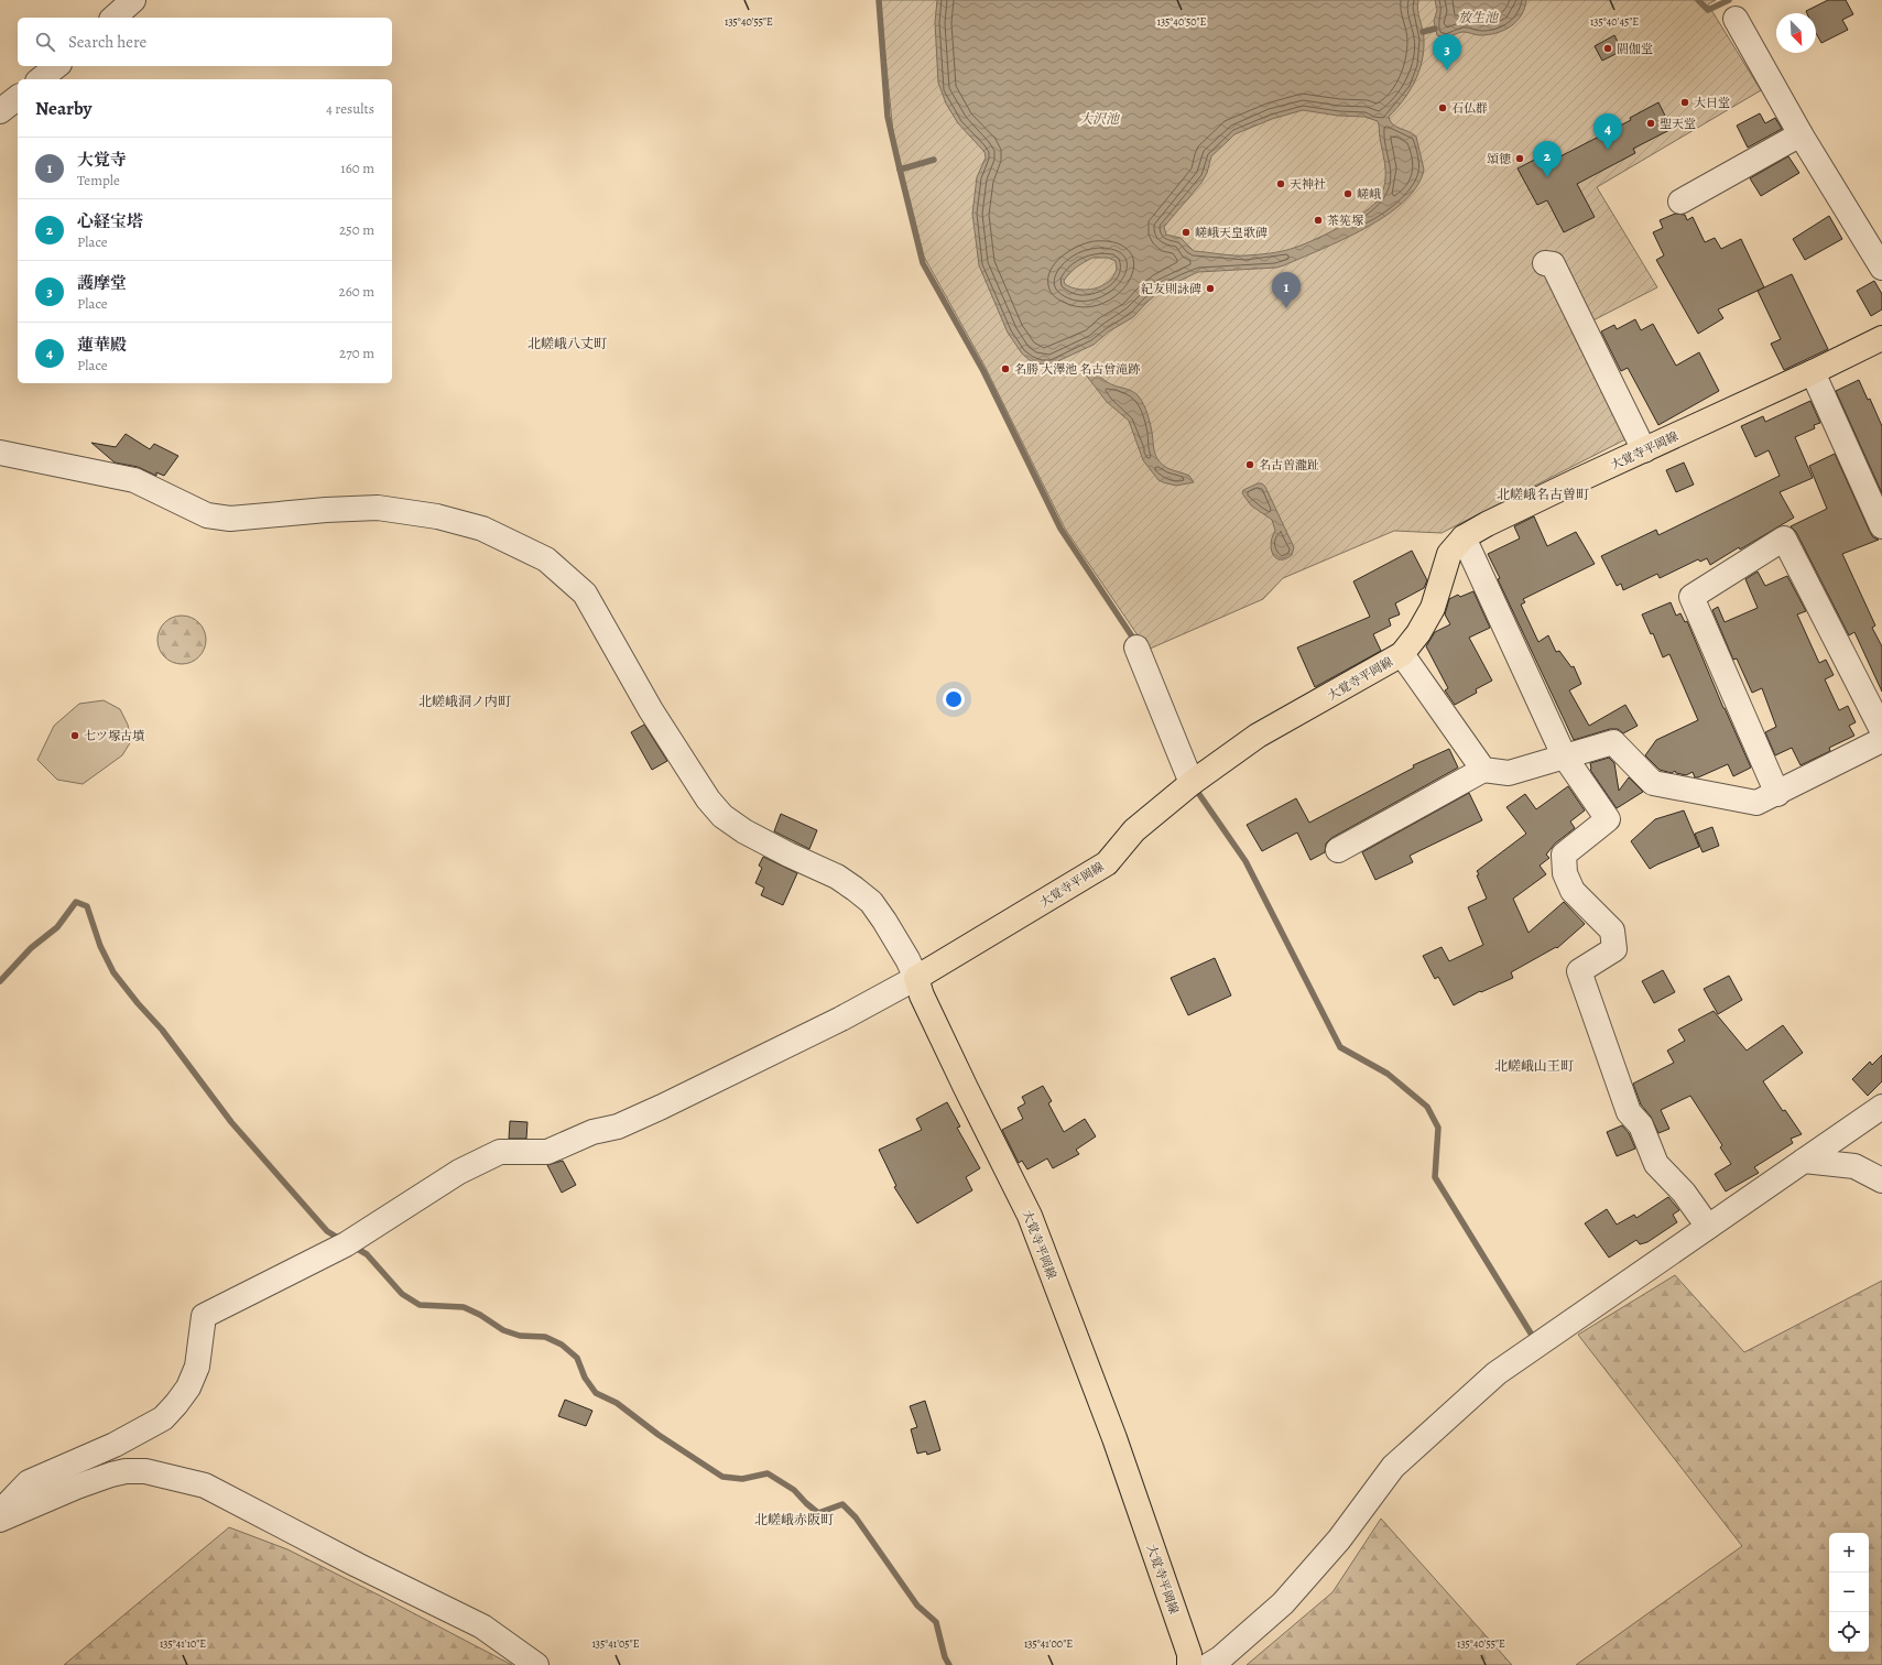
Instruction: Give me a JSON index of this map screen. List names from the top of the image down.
{
  "streets": {
    "main road": ["大覚寺平岡線"]
  },
  "districts": [
    "北嵯峨八丈町",
    "北嵯峨名古曽町",
    "北嵯峨洞ノ内町",
    "北嵯峨山王町",
    "北嵯峨赤阪町"
  ],
  "water": ["放生池", "大沢池"],
  "places": [
    "閼伽堂",
    "大日堂",
    "石仏群",
    "聖天堂",
    "頌徳",
    "天神社",
    "嵯峨",
    "茶筅塚",
    "嵯峨天皇歌碑",
    "紀友則詠碑",
    "名勝 大澤池 名古曾滝跡",
    "名古曽瀧趾",
    "七ツ塚古墳"
  ],
  "north": "bottom right",
  "page": {
    "search": "Search here",
    "pins": [
      "3",
      "4",
      "2",
      "1"
    ],
    "heading": ["Nearby", "4 results"],
    "list": [
      {
        "mark": "1",
        "name": "大覚寺",
        "note": "Temple",
        "value": "160 m"
      },
      {
        "mark": "2",
        "name": "心経宝塔",
        "note": "Place",
        "value": "250 m"
      },
      {
        "mark": "3",
        "name": "護摩堂",
        "note": "Place",
        "value": "260 m"
      },
      {
        "mark": "4",
        "name": "蓮華殿",
        "note": "Place",
        "value": "270 m"
      }
    ],
    "map_buttons": ["+", "−"]
  },
  "coordinates": [
    "135°40'55\"E",
    "135°40'50\"E",
    "135°40'45\"E",
    "135°41'10\"E",
    "135°41'05\"E",
    "135°41'00\"E"
  ]
}
